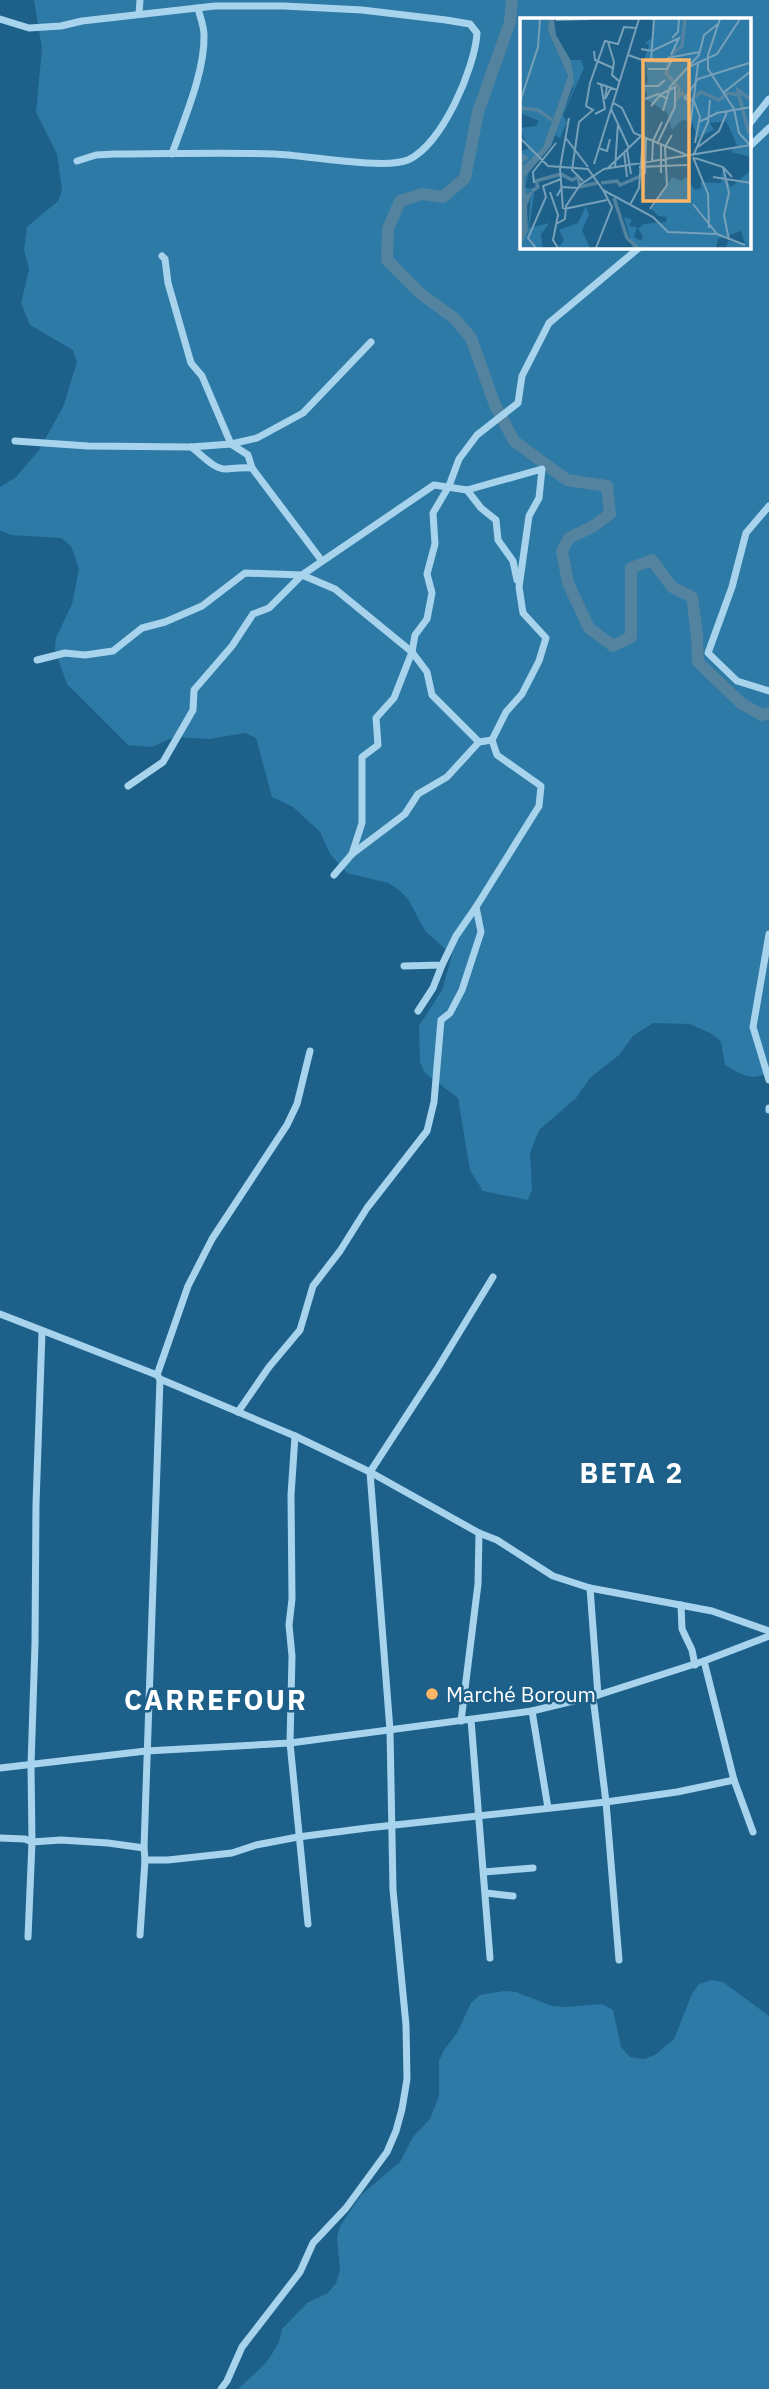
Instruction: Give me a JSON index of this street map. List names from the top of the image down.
{
  "districts": ["BETA 2", "CARREFOUR"],
  "places": ["Marché Boroum"]
}
